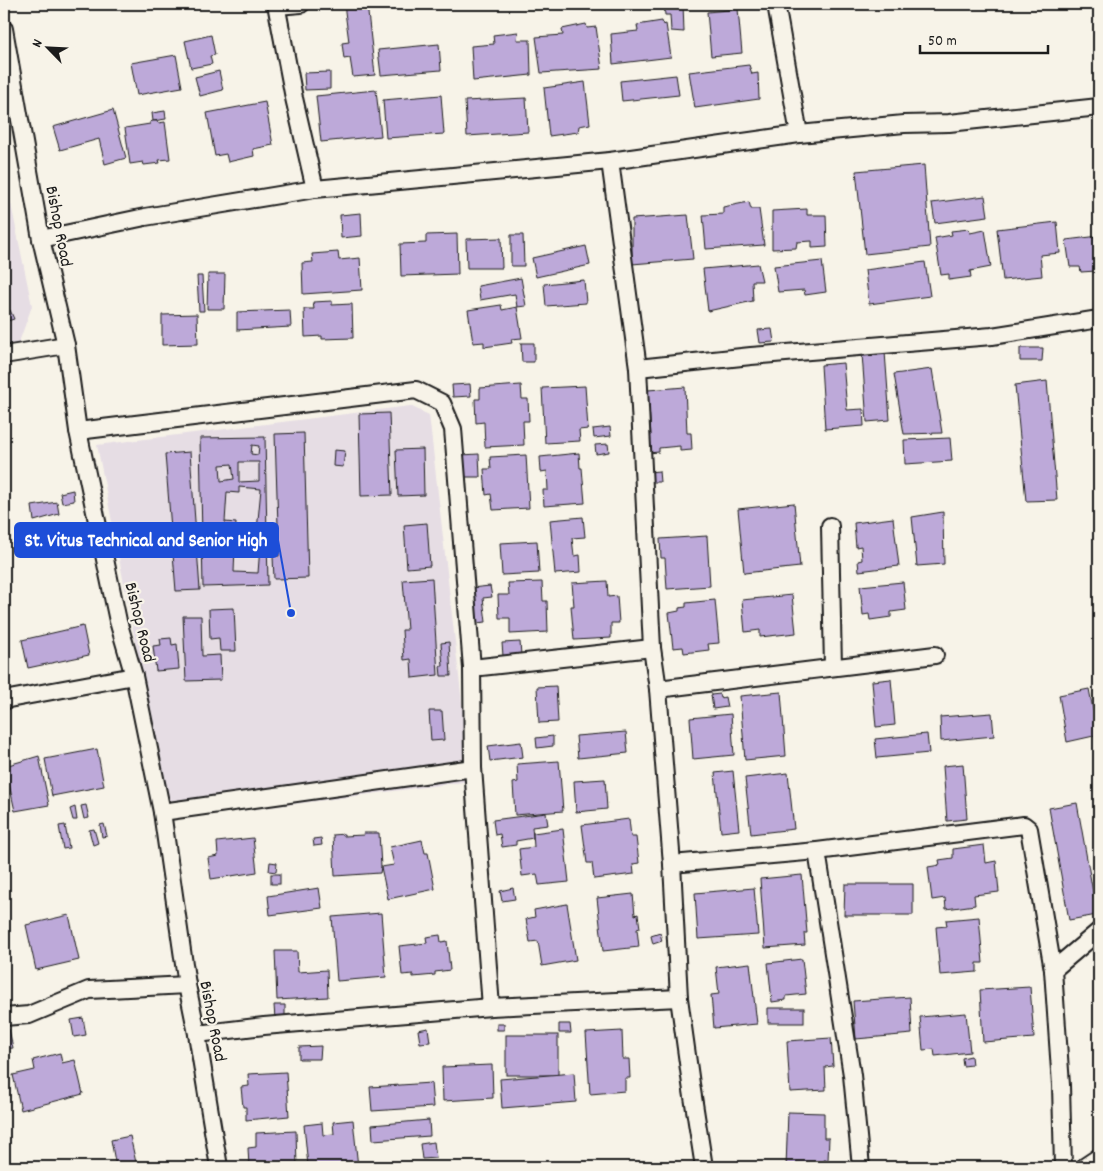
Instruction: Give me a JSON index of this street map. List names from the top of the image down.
{
  "streets": {
    "street": ["Bishop Road"]
  },
  "places": ["St. Vitus Technical and Senior High"],
  "scale_bar": "50 m",
  "north": "top left"
}
